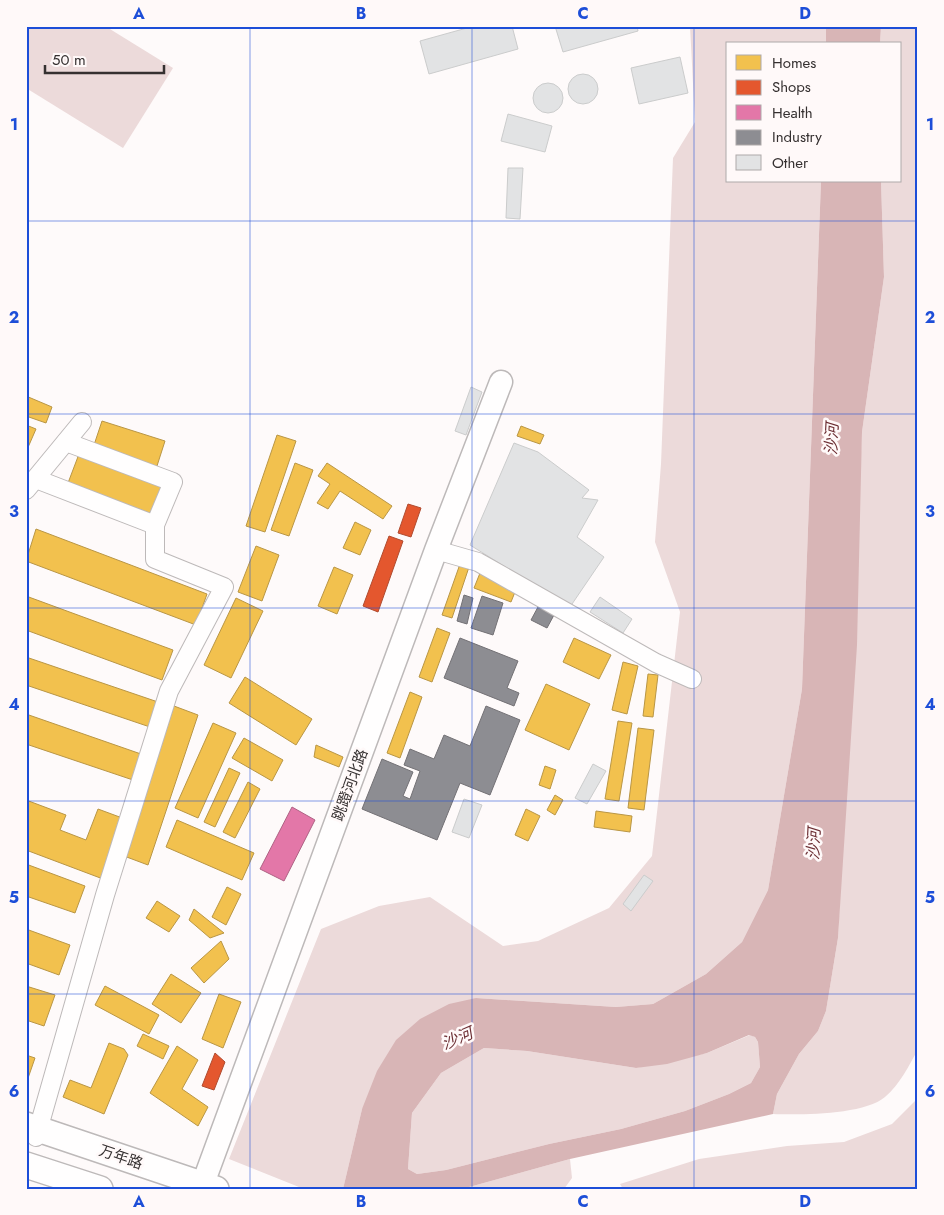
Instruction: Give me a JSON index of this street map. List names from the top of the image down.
{
  "streets": {
    "main road": ["万年路"],
    "street": ["跳蹬河北路"]
  },
  "crossings": [
    ["跳蹬河北路", "万年路"]
  ],
  "water": ["沙河"],
  "legend": [
    "Homes",
    "Shops",
    "Health",
    "Industry",
    "Other"
  ],
  "scale_bar": "50 m",
  "grid": {
    "columns": [
      "A",
      "B",
      "C",
      "D"
    ],
    "rows": [
      "1",
      "2",
      "3",
      "4",
      "5",
      "6"
    ]
  }
}
